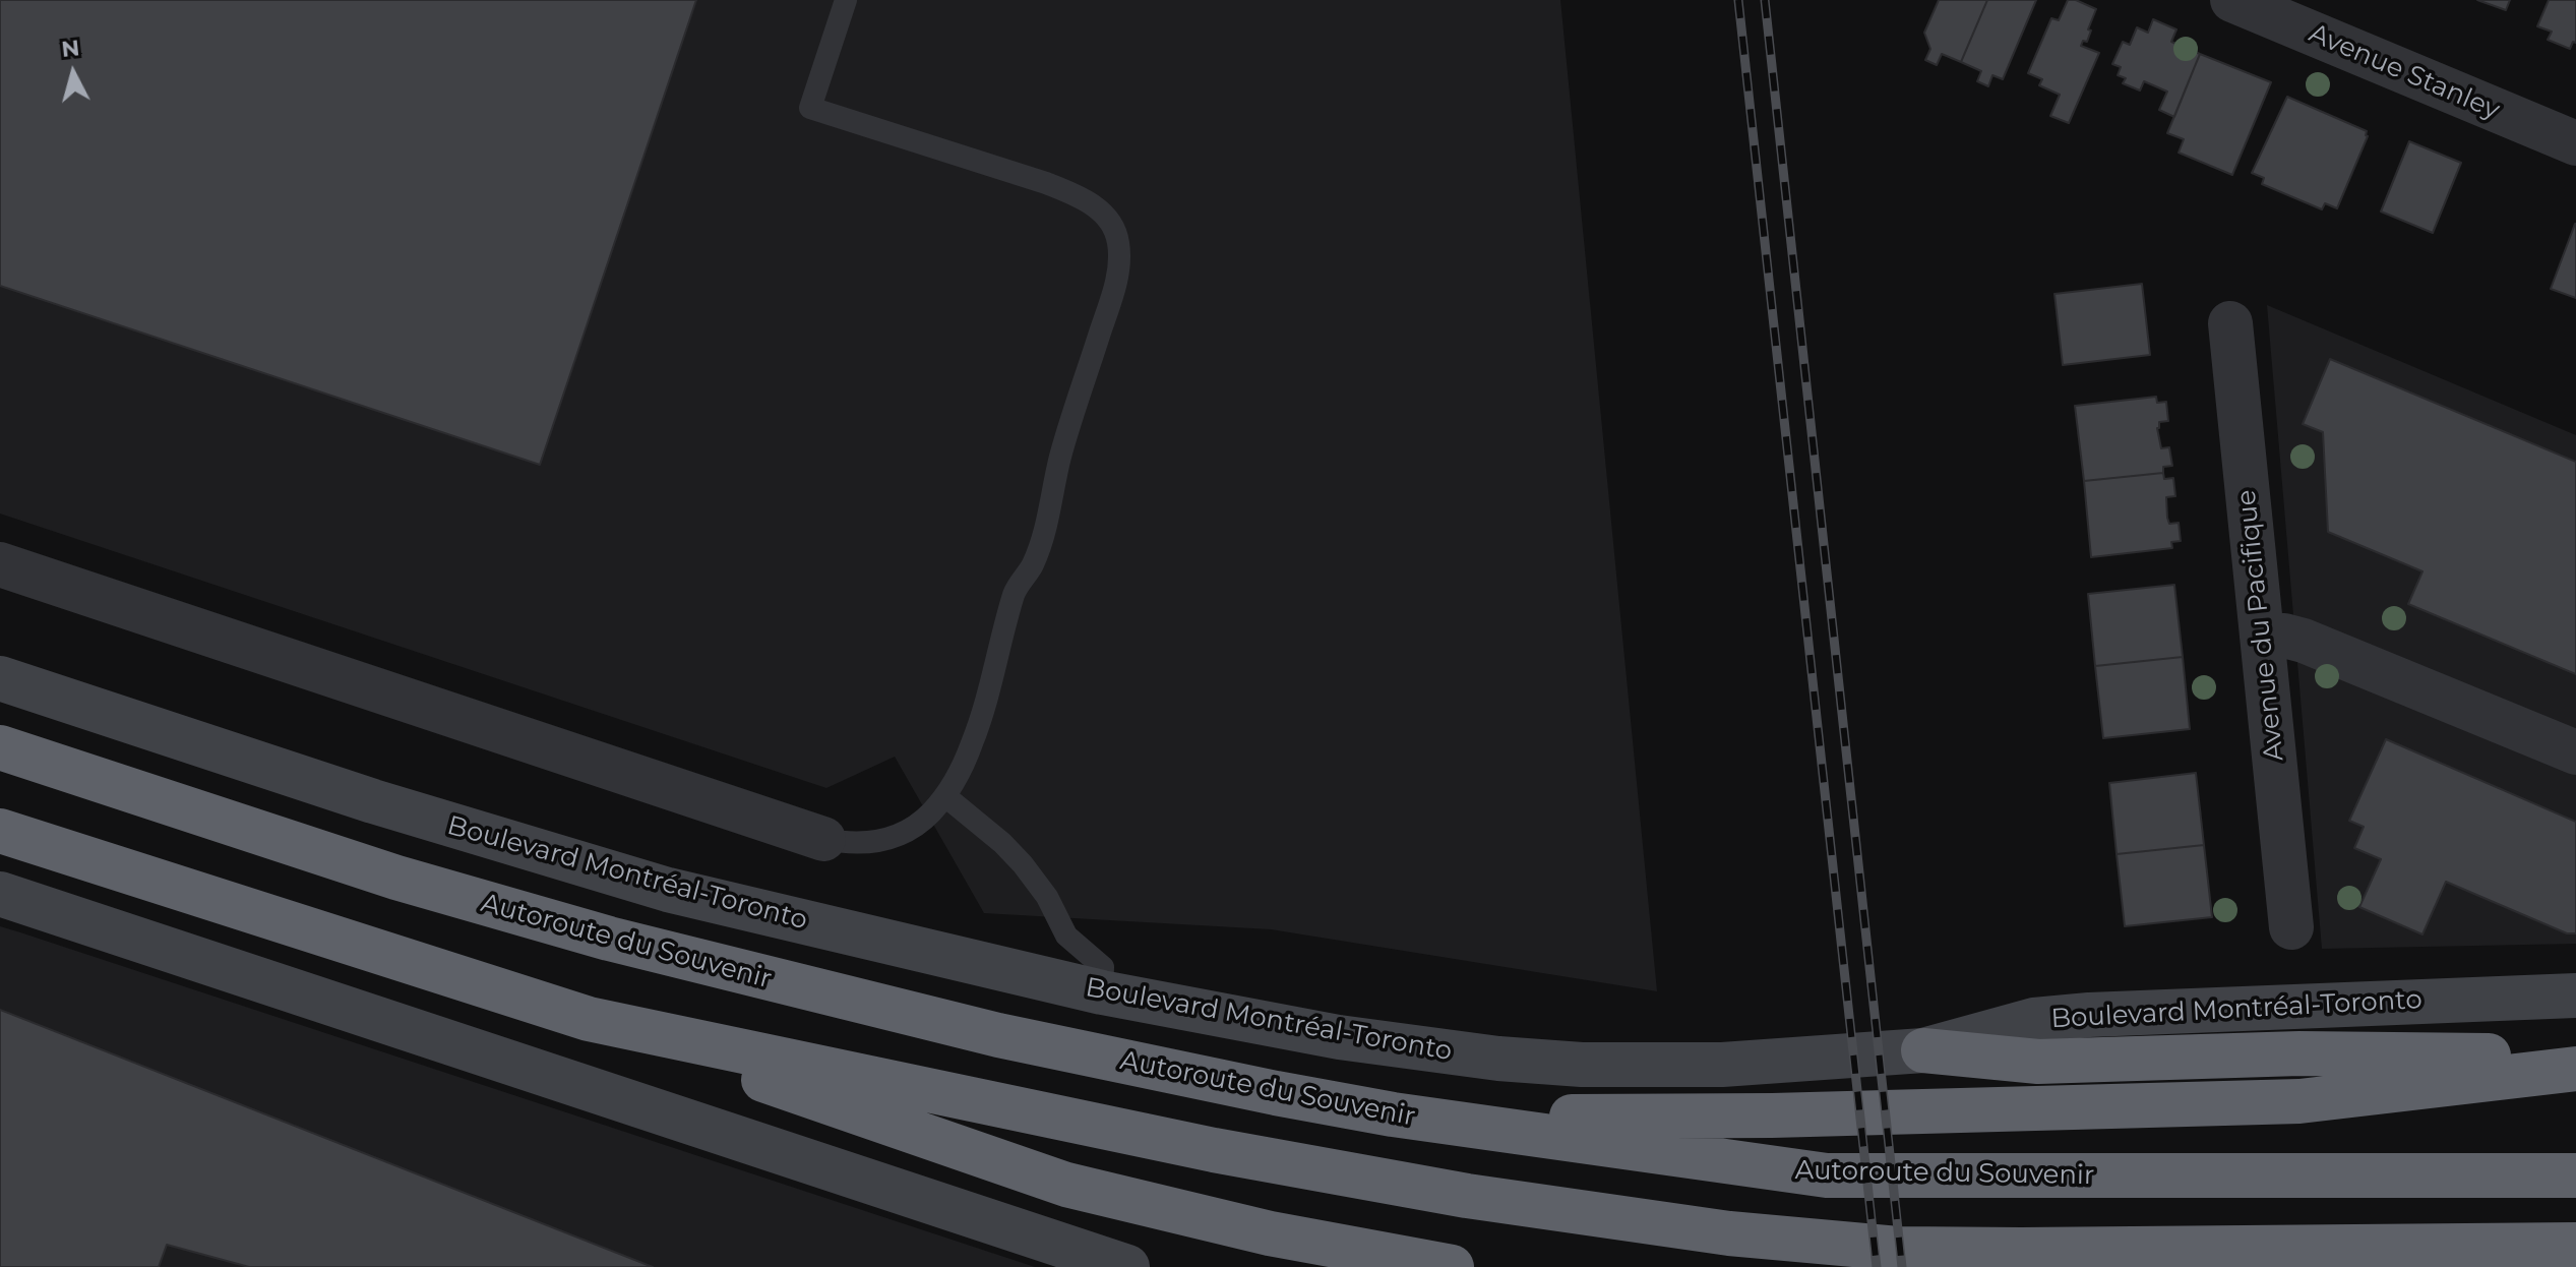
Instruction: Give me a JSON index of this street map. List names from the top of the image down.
{
  "streets": {
    "highway": ["Autoroute du Souvenir"],
    "main road": ["Boulevard Montréal-Toronto"],
    "street": ["Avenue Stanley", "Avenue du Pacifique"]
  },
  "north": "top"
}
